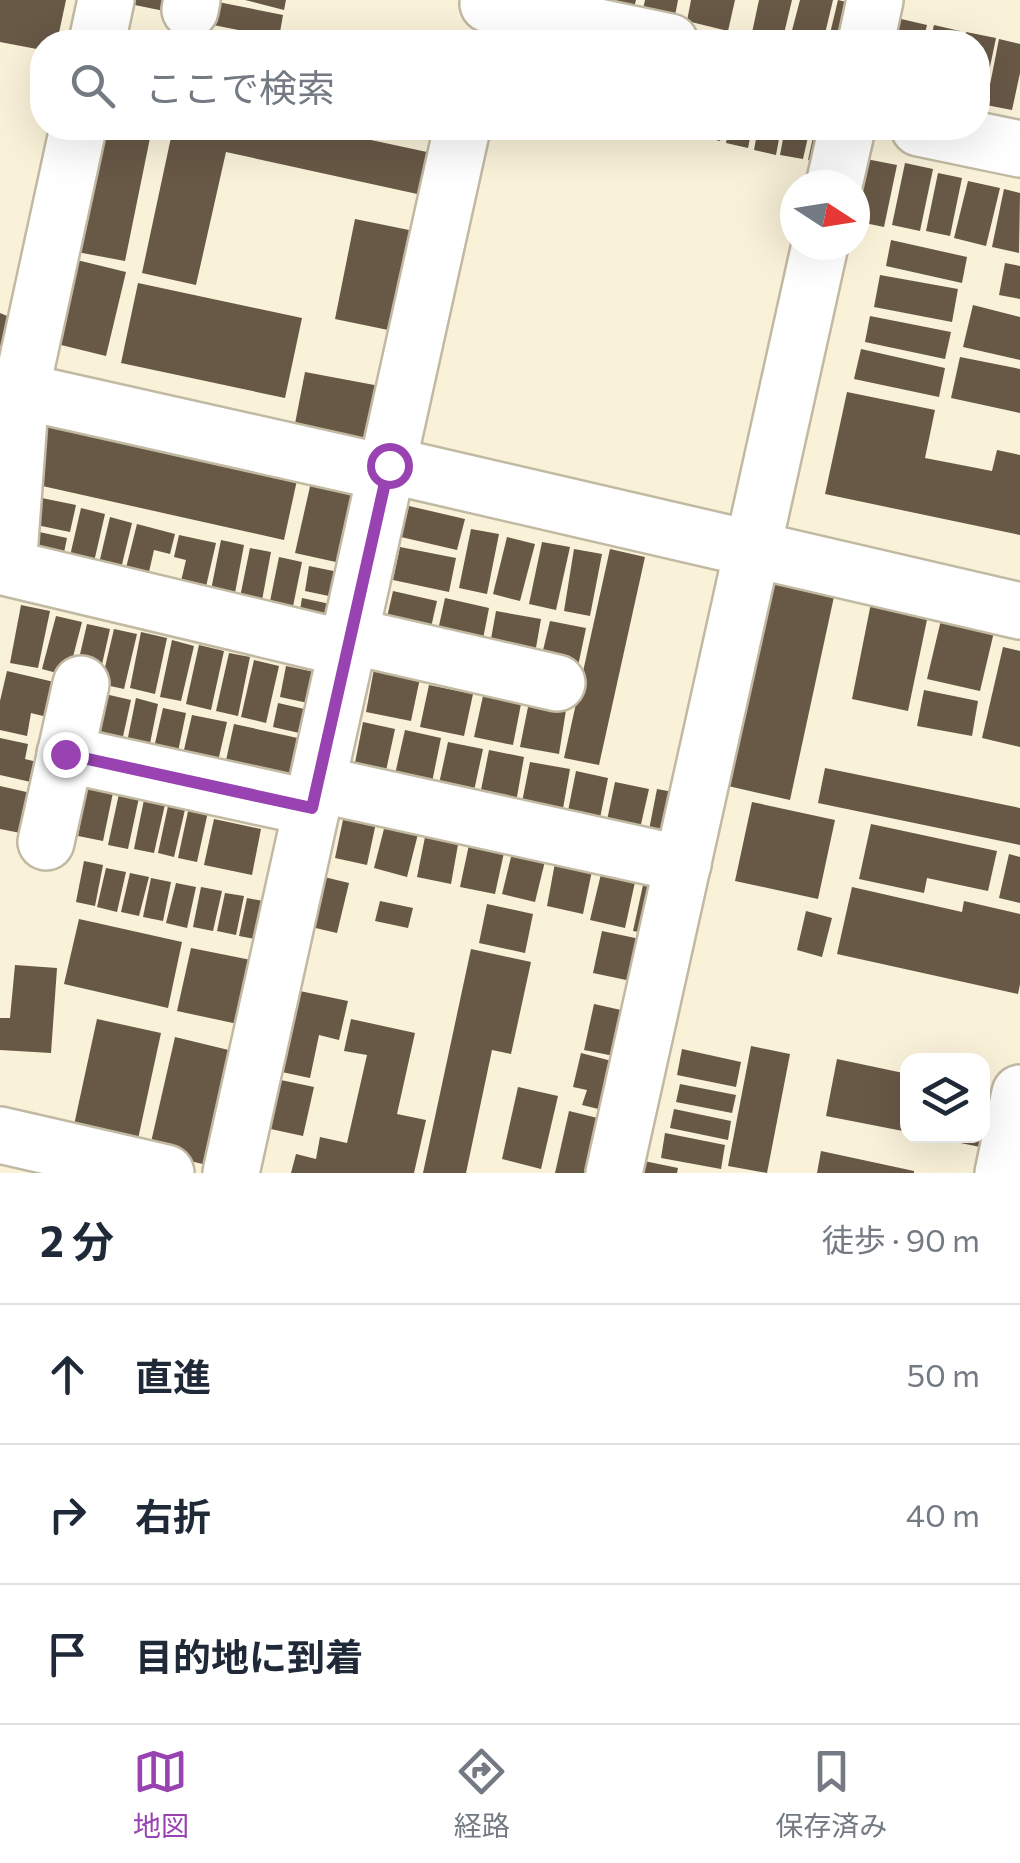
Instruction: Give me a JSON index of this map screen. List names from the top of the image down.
{
  "north": "right",
  "page": {
    "search": "ここで検索",
    "heading": ["2 分", "徒歩 · 90 m"],
    "list": [
      ["直進", "50 m"],
      ["右折", "40 m"],
      "目的地に到着"
    ],
    "nav": ["地図", "経路", "保存済み"]
  }
}
